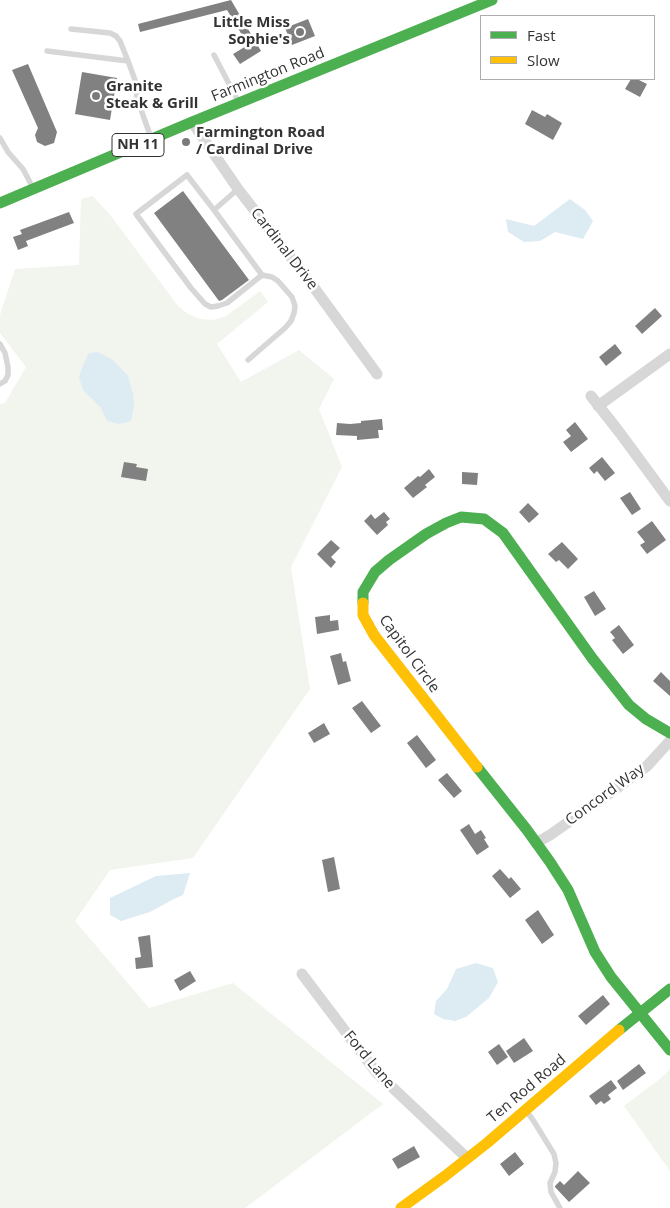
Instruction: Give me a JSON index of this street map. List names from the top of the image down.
{
  "streets": {
    "main road": [
      "Farmington Road",
      "NH 11",
      "Capitol Circle",
      "Ten Rod Road"
    ],
    "street": ["Cardinal Drive", "Concord Way", "Ford Lane"]
  },
  "crossings": [
    ["Farmington Road", "Cardinal Drive"],
    ["Capitol Circle", "Concord Way"],
    ["Capitol Circle", "Ten Rod Road"],
    ["Ford Lane", "Ten Rod Road"]
  ],
  "places": ["Little Miss Sophie's", "Granite Steak & Grill", "Farmington Road / Cardinal Drive"],
  "legend": ["Fast", "Slow"]
}
